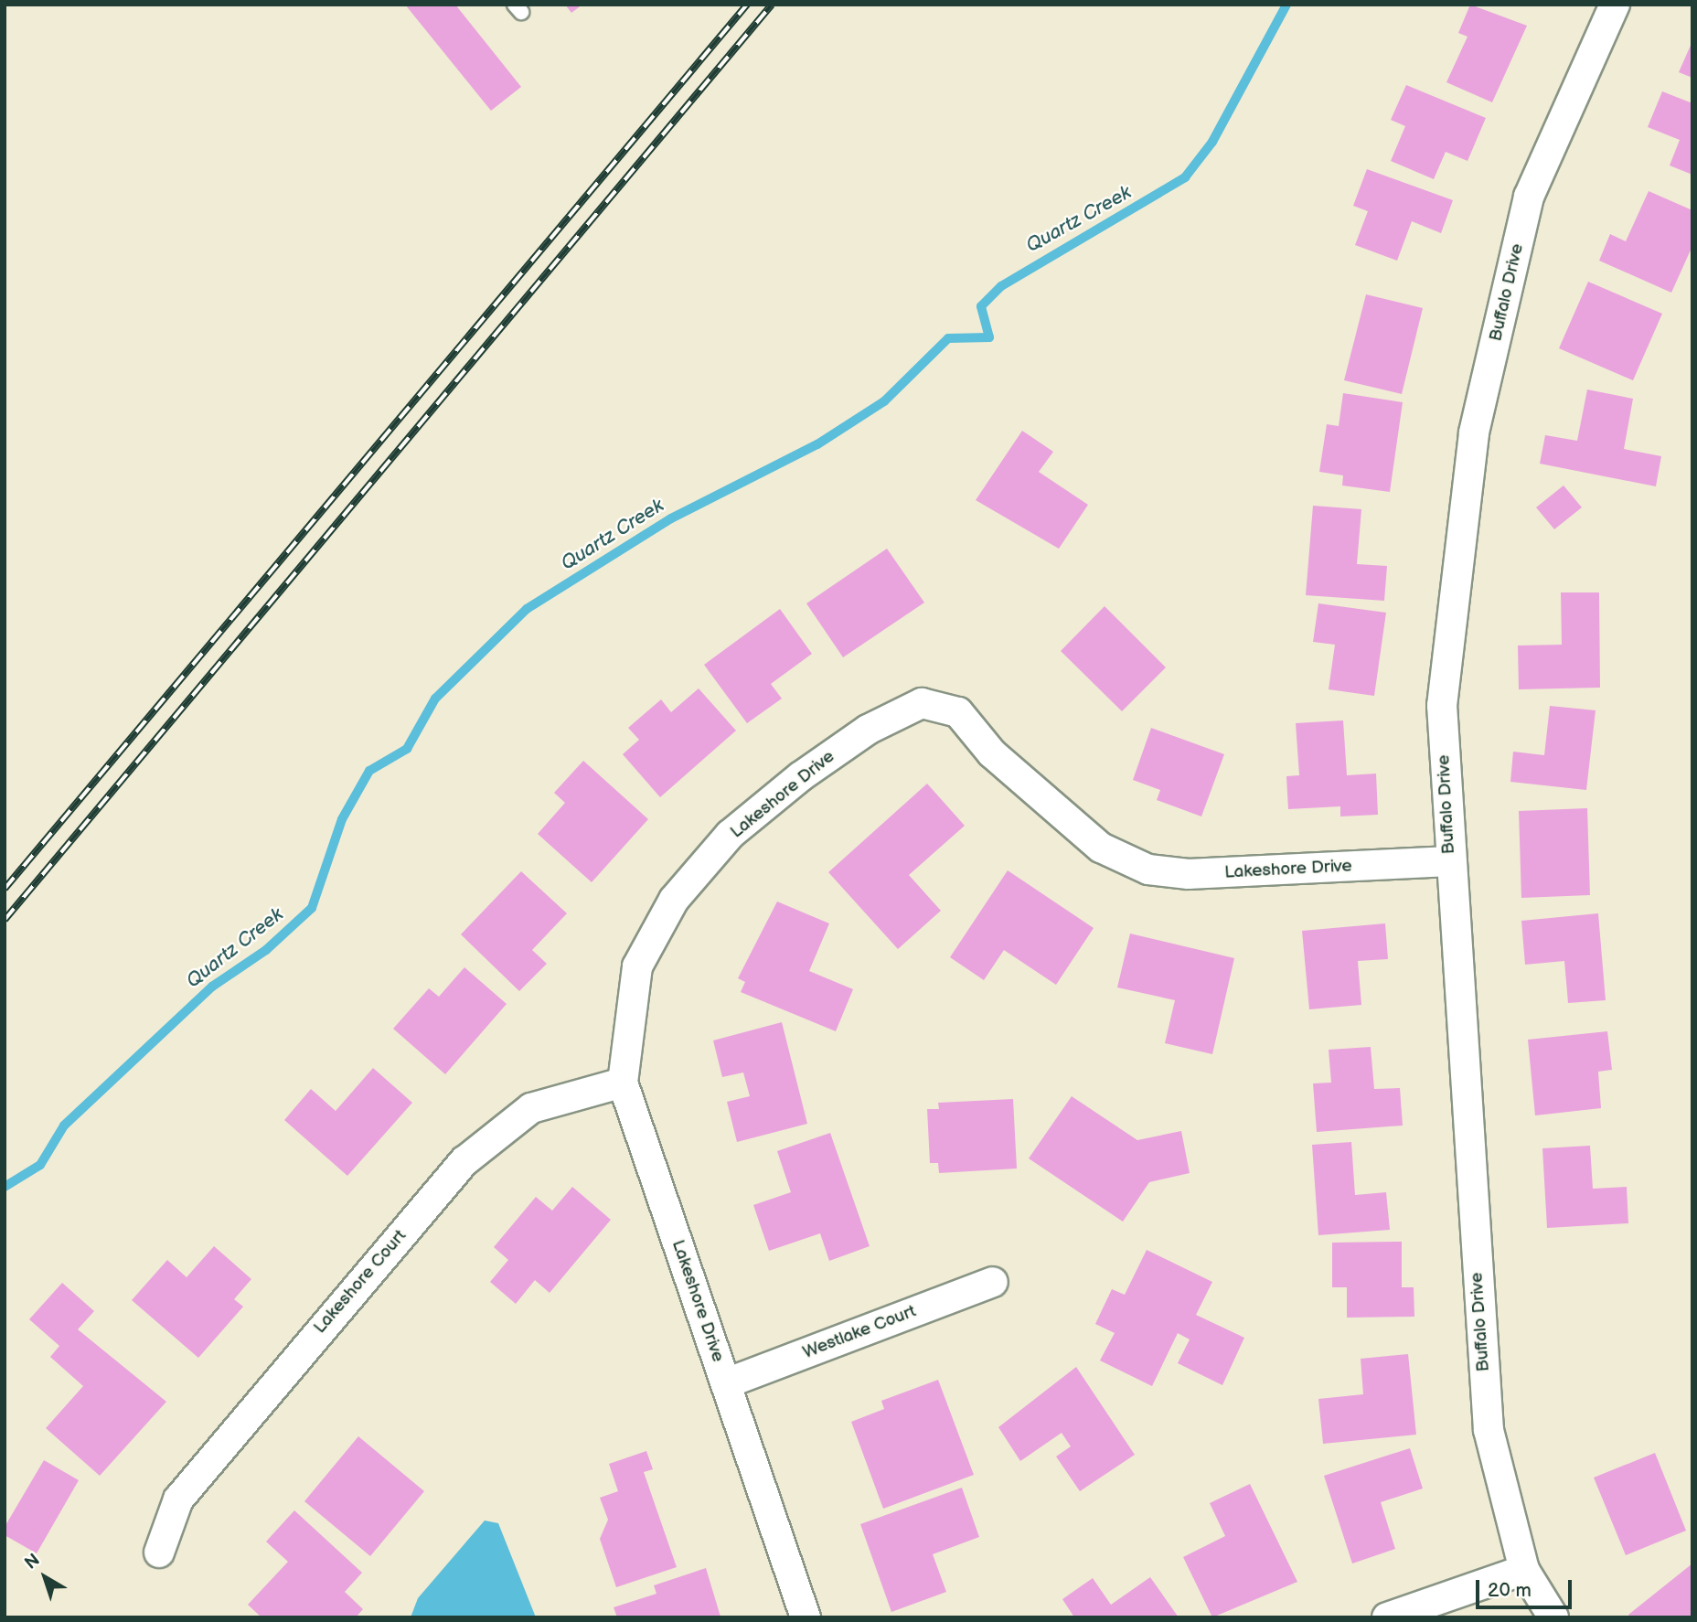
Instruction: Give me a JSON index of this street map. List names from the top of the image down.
{
  "streets": {
    "street": [
      "Buffalo Drive",
      "Lakeshore Drive",
      "Lakeshore Court",
      "Westlake Court"
    ]
  },
  "crossings": [
    ["Buffalo Drive", "Lakeshore Drive"],
    ["Lakeshore Drive", "Lakeshore Court"],
    ["Lakeshore Drive", "Westlake Court"]
  ],
  "water": ["Quartz Creek"],
  "scale_bar": "20 m",
  "north": "top left"
}
